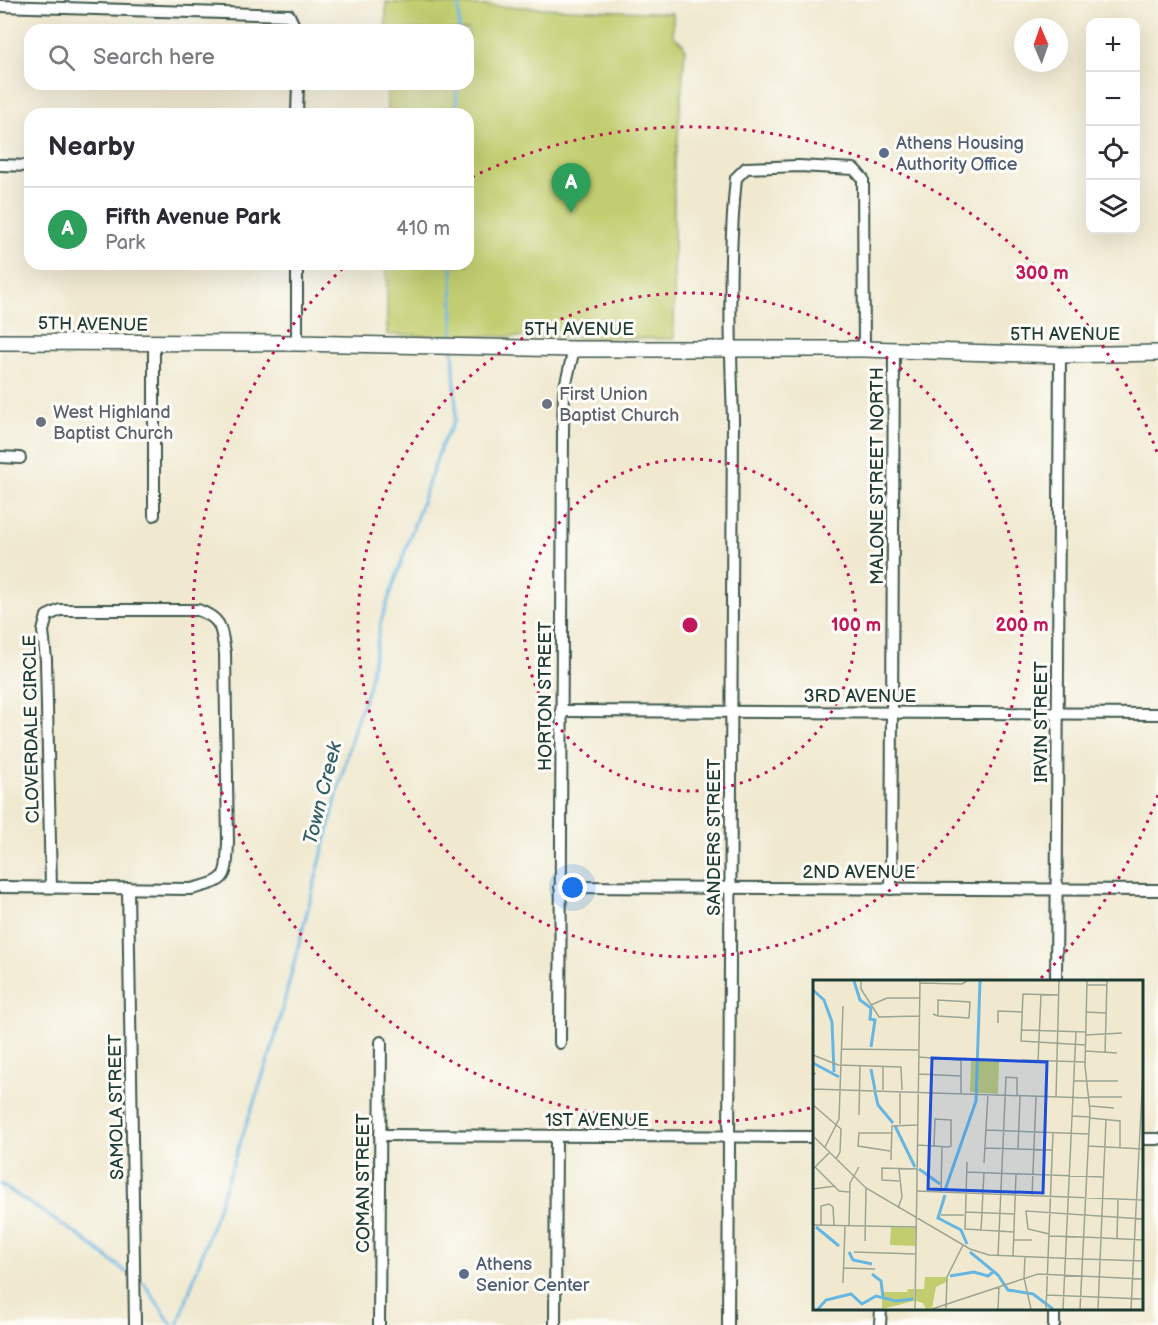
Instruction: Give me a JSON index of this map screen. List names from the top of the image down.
{
  "streets": {
    "street": [
      "5TH AVENUE",
      "MALONE STREET NORTH",
      "HORTON STREET",
      "3RD AVENUE",
      "IRVIN STREET",
      "CLOVERDALE CIRCLE",
      "SANDERS STREET",
      "2ND AVENUE",
      "SAMOLA STREET",
      "1ST AVENUE",
      "COMAN STREET"
    ]
  },
  "crossings": [
    ["5TH AVENUE", "MALONE STREET NORTH"],
    ["5TH AVENUE", "HORTON STREET"],
    ["5TH AVENUE", "IRVIN STREET"],
    ["5TH AVENUE", "SANDERS STREET"],
    ["MALONE STREET NORTH", "3RD AVENUE"],
    ["MALONE STREET NORTH", "2ND AVENUE"],
    ["HORTON STREET", "3RD AVENUE"],
    ["HORTON STREET", "2ND AVENUE"],
    ["3RD AVENUE", "IRVIN STREET"],
    ["3RD AVENUE", "SANDERS STREET"],
    ["IRVIN STREET", "2ND AVENUE"],
    ["CLOVERDALE CIRCLE", "SAMOLA STREET"],
    ["SANDERS STREET", "2ND AVENUE"],
    ["SANDERS STREET", "1ST AVENUE"],
    ["1ST AVENUE", "COMAN STREET"]
  ],
  "water": ["Town Creek"],
  "places": [
    "Athens Housing Authority Office",
    "First Union Baptist Church",
    "West Highland Baptist Church",
    "Athens Senior Center"
  ],
  "north": "top",
  "page": {
    "map_buttons": ["+", "−"],
    "search": "Search here",
    "heading": "Nearby",
    "pins": "A",
    "list": [
      {
        "mark": "A",
        "name": "Fifth Avenue Park",
        "note": "Park",
        "value": "410 m"
      }
    ]
  },
  "rings": ["300 m", "100 m", "200 m"]
}
